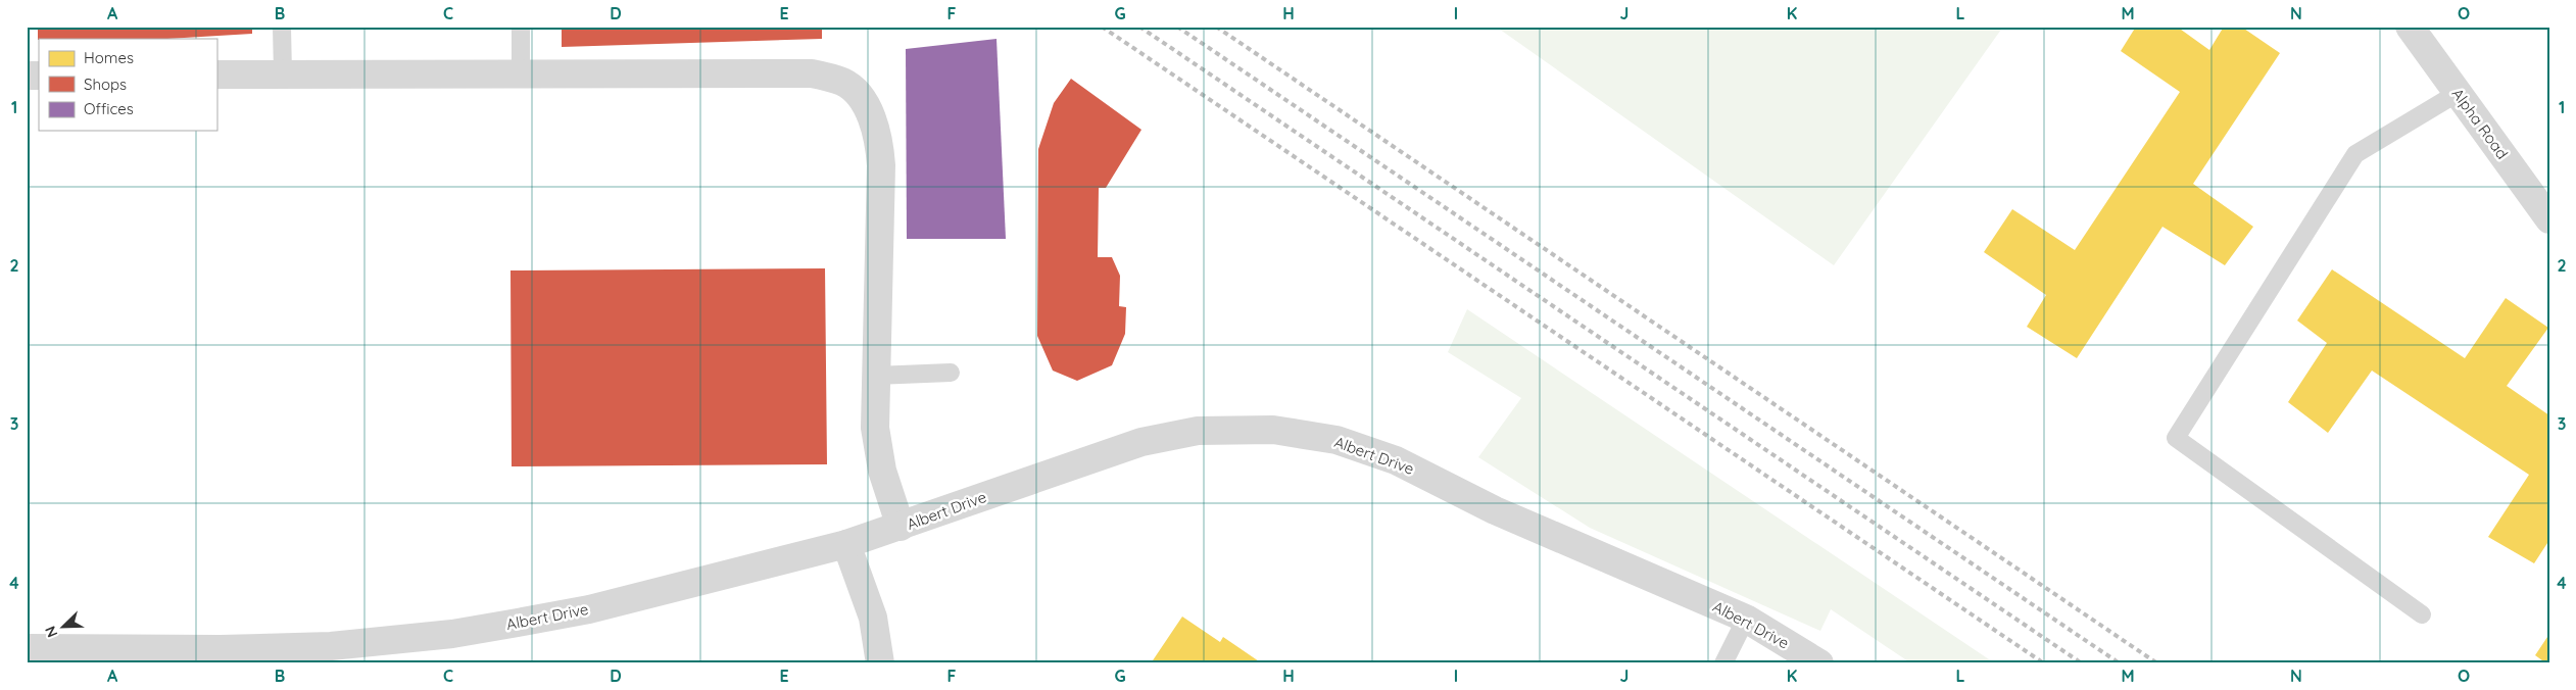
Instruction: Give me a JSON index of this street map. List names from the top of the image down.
{
  "streets": {
    "street": ["Alpha Road", "Albert Drive"]
  },
  "legend": ["Homes", "Shops", "Offices"],
  "north": "bottom left",
  "grid": {
    "columns": [
      "A",
      "B",
      "C",
      "D",
      "E",
      "F",
      "G",
      "H",
      "I",
      "J",
      "K",
      "L",
      "M",
      "N",
      "O"
    ],
    "rows": [
      "1",
      "2",
      "3",
      "4"
    ]
  }
}
